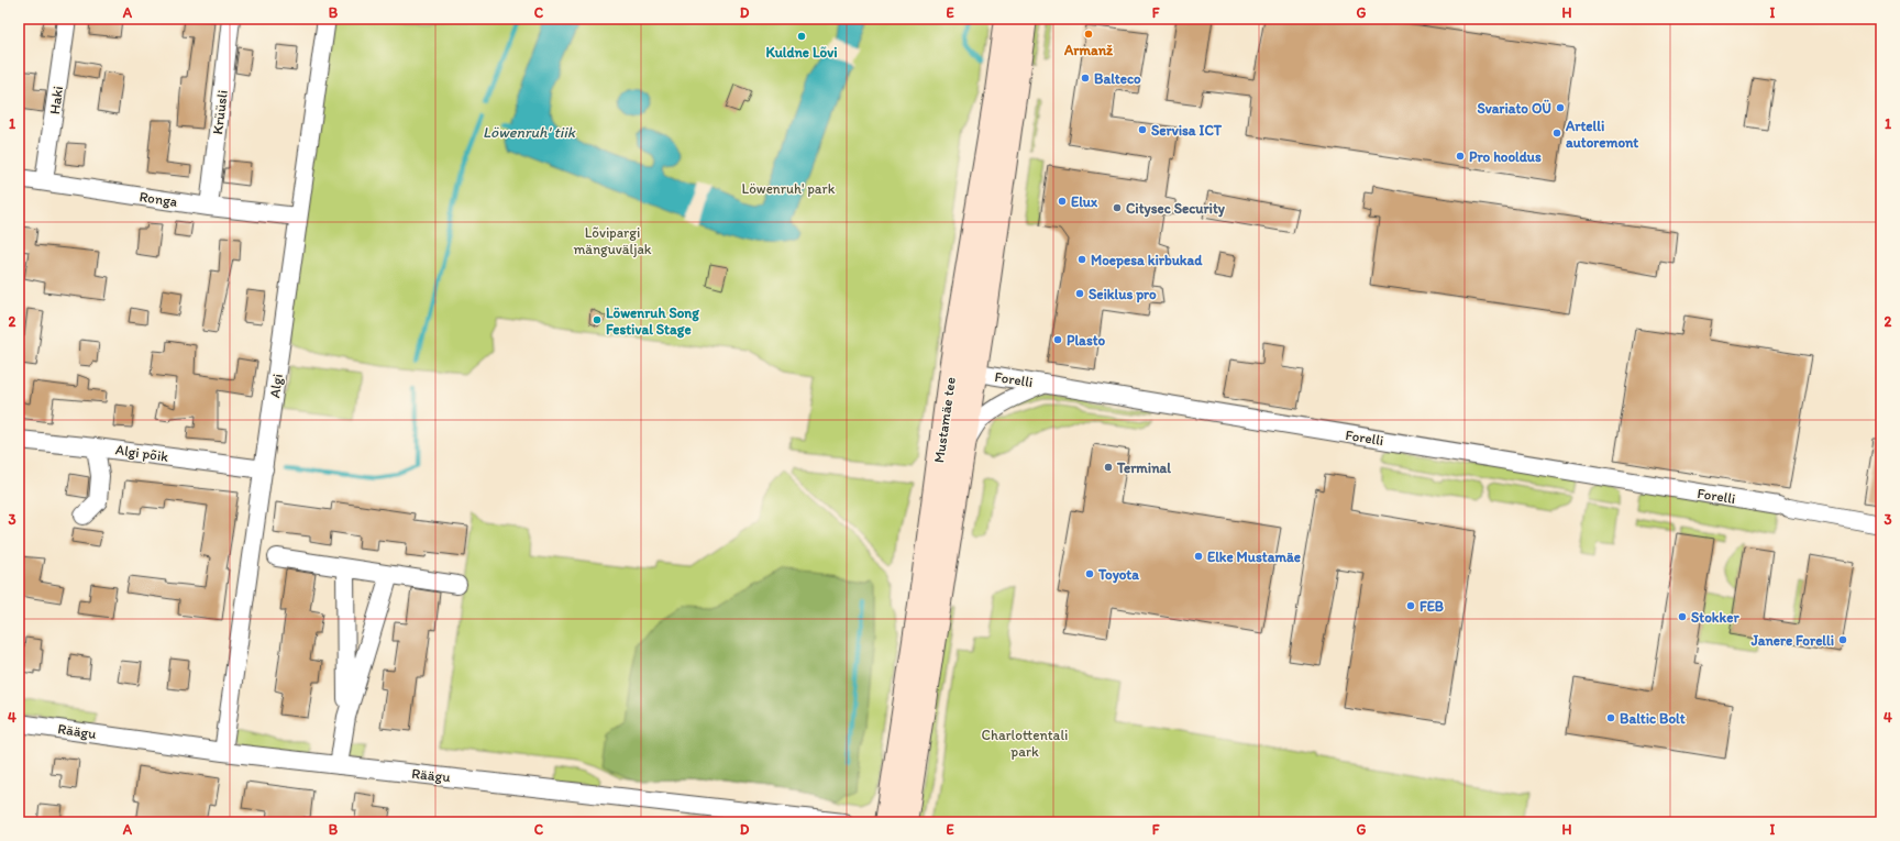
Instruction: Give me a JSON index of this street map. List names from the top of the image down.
{
  "streets": {
    "main road": ["Mustamäe tee"],
    "street": [
      "Haki",
      "Krüüsli",
      "Ronga",
      "Forelli",
      "Algi",
      "Algi põik",
      "Räägu"
    ]
  },
  "crossings": [
    ["Haki", "Ronga"],
    ["Krüüsli", "Ronga"],
    ["Ronga", "Algi"],
    ["Forelli", "Mustamäe tee"],
    ["Algi", "Algi põik"],
    ["Algi", "Räägu"]
  ],
  "water": ["Löwenruh' tiik"],
  "parks": ["Löwenruh' park", "Lõvipargi mänguväljak", "Charlottentali park"],
  "places": [
    "Armanž",
    "Kuldne Lõvi",
    "Balteco",
    "Svariato OÜ",
    "Servisa ICT",
    "Artelli autoremont",
    "Pro hooldus",
    "Elux",
    "Citysec Security",
    "Moepesa kirbukad",
    "Seiklus pro",
    "Löwenruh Song Festival Stage",
    "Plasto",
    "Terminal",
    "Elke Mustamäe",
    "Toyota",
    "FEB",
    "Stokker",
    "Janere Forelli",
    "Baltic Bolt"
  ],
  "grid": {
    "columns": [
      "A",
      "B",
      "C",
      "D",
      "E",
      "F",
      "G",
      "H",
      "I"
    ],
    "rows": [
      "1",
      "2",
      "3",
      "4"
    ]
  }
}
